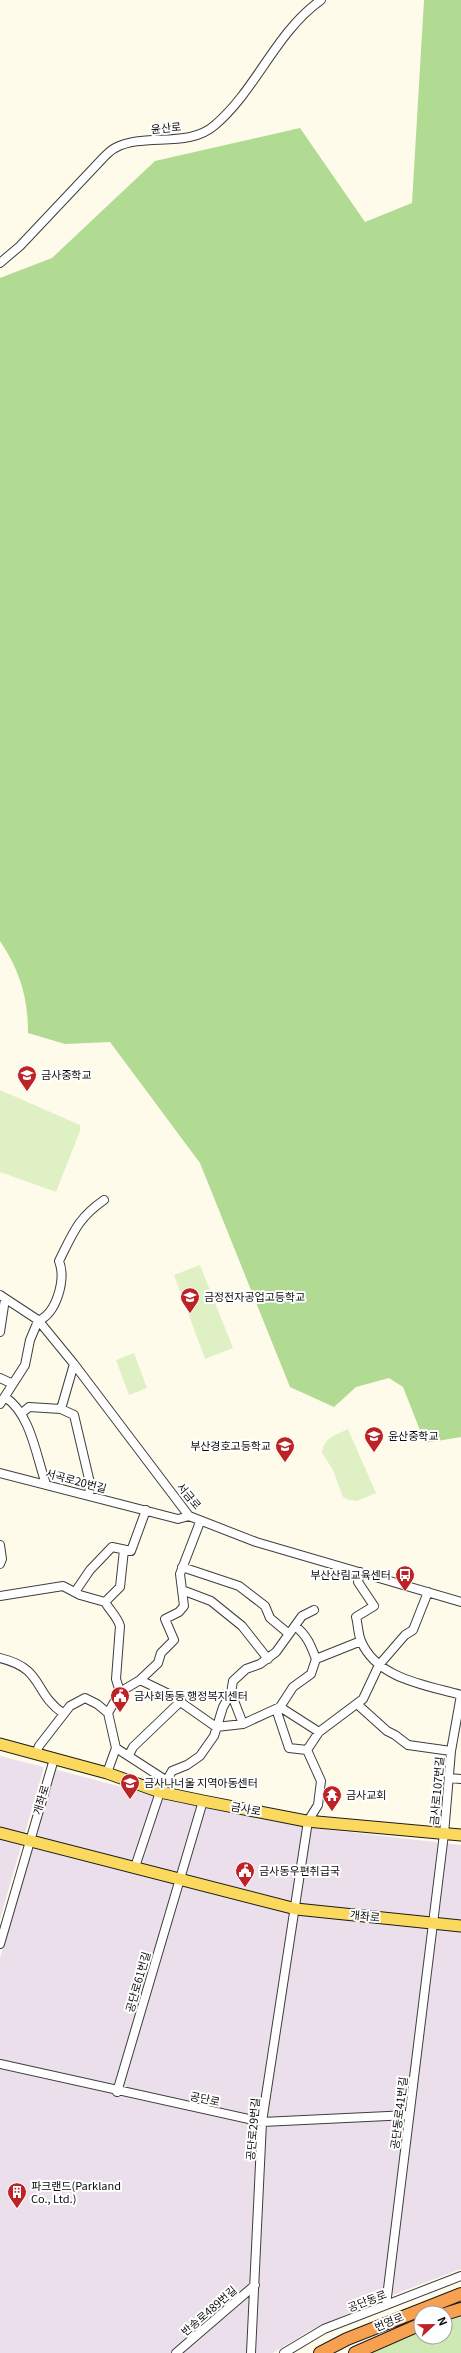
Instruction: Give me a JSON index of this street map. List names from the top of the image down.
{
  "streets": {
    "highway": ["번영로"],
    "main road": ["개좌로", "금사로"],
    "street": [
      "윤산로",
      "서곡로20번길",
      "서금로",
      "금사로107번길",
      "공단로61번길",
      "공단로",
      "공단동로41번길",
      "공단로29번길",
      "공단동로",
      "반송로489번길"
    ]
  },
  "crossings": [
    ["서곡로20번길", "서금로"],
    ["금사로107번길", "금사로"],
    ["개좌로", "금사로"],
    ["개좌로", "공단로61번길"],
    ["개좌로", "공단동로41번길"],
    ["개좌로", "공단로29번길"],
    ["공단로61번길", "공단로"],
    ["공단로", "공단동로41번길"],
    ["공단로", "공단로29번길"],
    ["공단동로41번길", "공단동로"],
    ["공단로29번길", "반송로489번길"]
  ],
  "places": {
    "school or university": [
      "금사중학교",
      "금정전자공업고등학교",
      "윤산중학교",
      "부산경호고등학교",
      "금사나너울 지역아동센터"
    ],
    "bus stop": ["부산산림교육센터"],
    "public building": ["금사회동동 행정복지센터", "금사동우편취급국"],
    "temple": ["금사교회"],
    "building": ["파크랜드(Parkland Co., Ltd.)"]
  },
  "north": "right"
}
